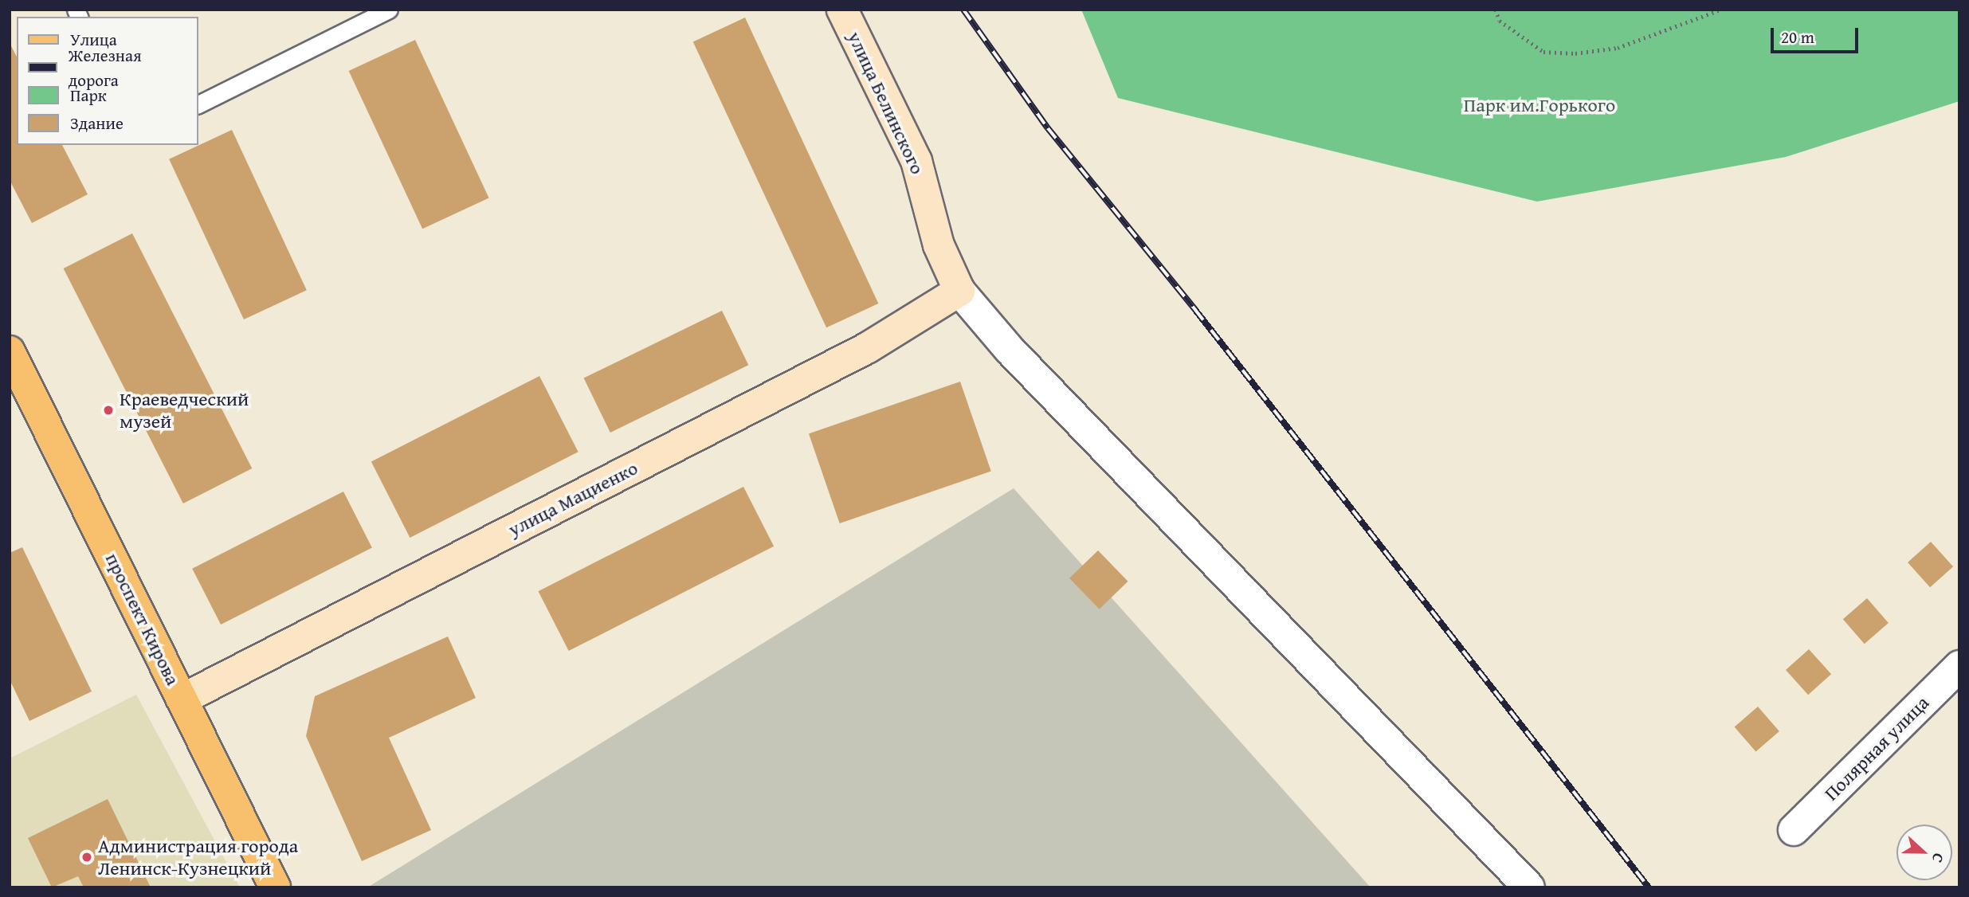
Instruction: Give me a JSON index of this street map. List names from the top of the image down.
{
  "streets": {
    "main road": ["проспект Кирова"],
    "street": ["улица Белинского", "улица Мациенко", "Полярная улица"]
  },
  "crossings": [
    ["улица Белинского", "улица Мациенко"],
    ["улица Мациенко", "проспект Кирова"]
  ],
  "parks": ["Парк им.Горького"],
  "places": ["Краеведческий музей", "Администрация города Ленинск-Кузнецкий"],
  "legend": [
    "Улица",
    "Железная дорога",
    "Парк",
    "Здание"
  ],
  "scale_bar": "20 m",
  "north": "right"
}
